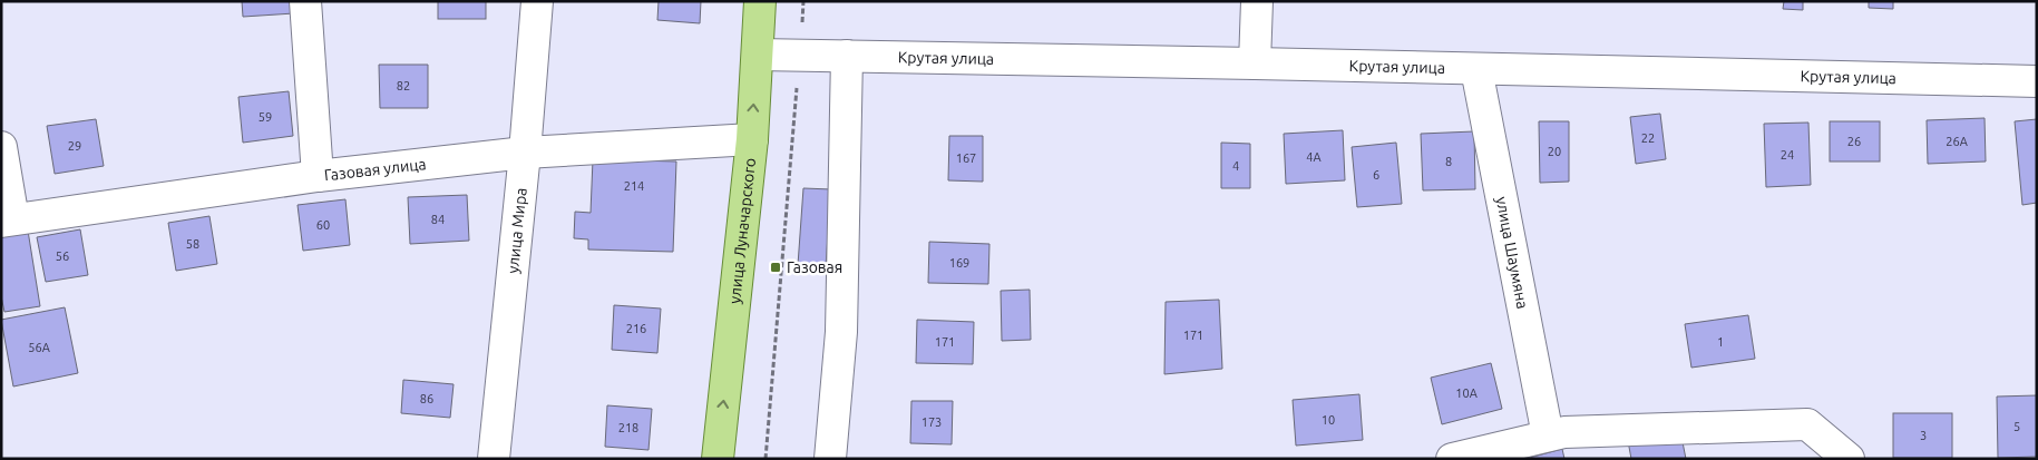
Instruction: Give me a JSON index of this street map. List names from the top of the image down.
{
  "streets": {
    "main road": ["улица Луначарского"],
    "street": [
      "Крутая улица",
      "Газовая улица",
      "улица Мира",
      "улица Шаумяна"
    ]
  },
  "crossings": [
    ["Крутая улица", "улица Луначарского"],
    ["Крутая улица", "улица Шаумяна"],
    ["Газовая улица", "улица Мира"],
    ["Газовая улица", "улица Луначарского"]
  ],
  "one_way": ["улица Луначарского"],
  "places": {
    "transit": ["Газовая"]
  },
  "house_numbers": [
    "82",
    "59",
    "22",
    "26",
    "26А",
    "29",
    "20",
    "24",
    "4А",
    "167",
    "8",
    "4",
    "6",
    "214",
    "84",
    "60",
    "58",
    "56",
    "169",
    "216",
    "171",
    "171",
    "1",
    "56А",
    "10А",
    "86",
    "10",
    "173",
    "5",
    "218",
    "3"
  ]
}
